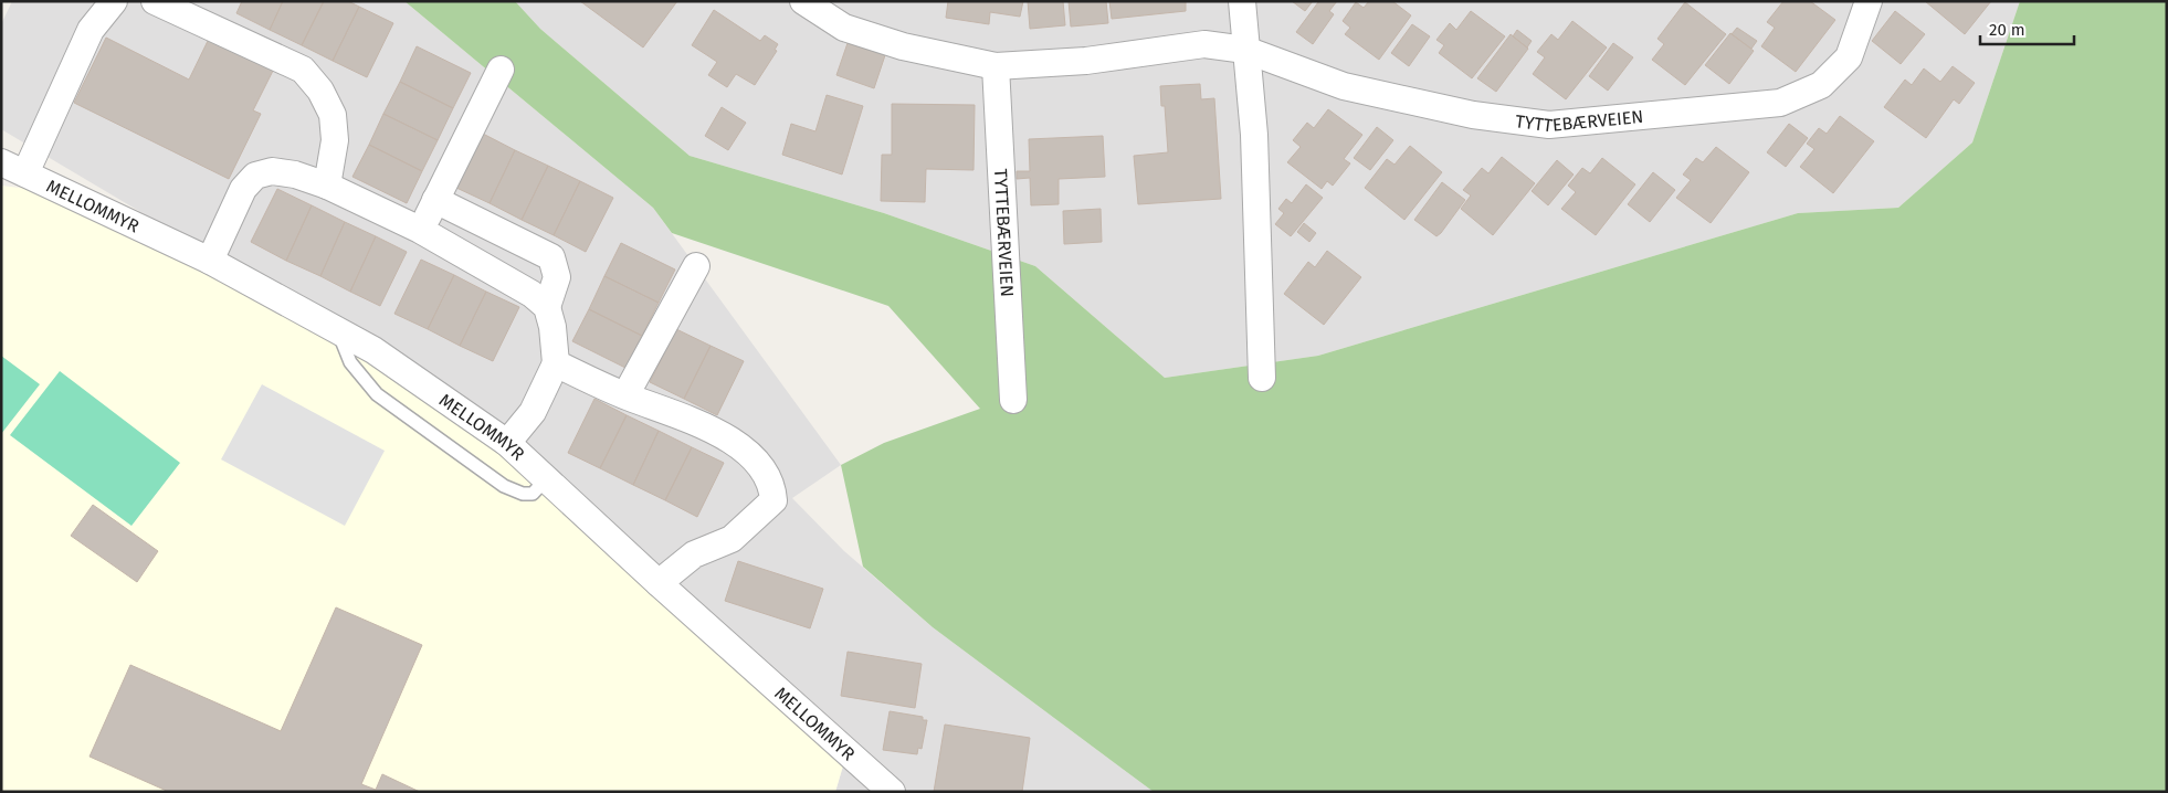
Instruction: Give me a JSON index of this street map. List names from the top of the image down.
{
  "streets": {
    "street": ["TYTTEBÆRVEIEN", "MELLOMMYR"]
  },
  "scale_bar": "20 m"
}
